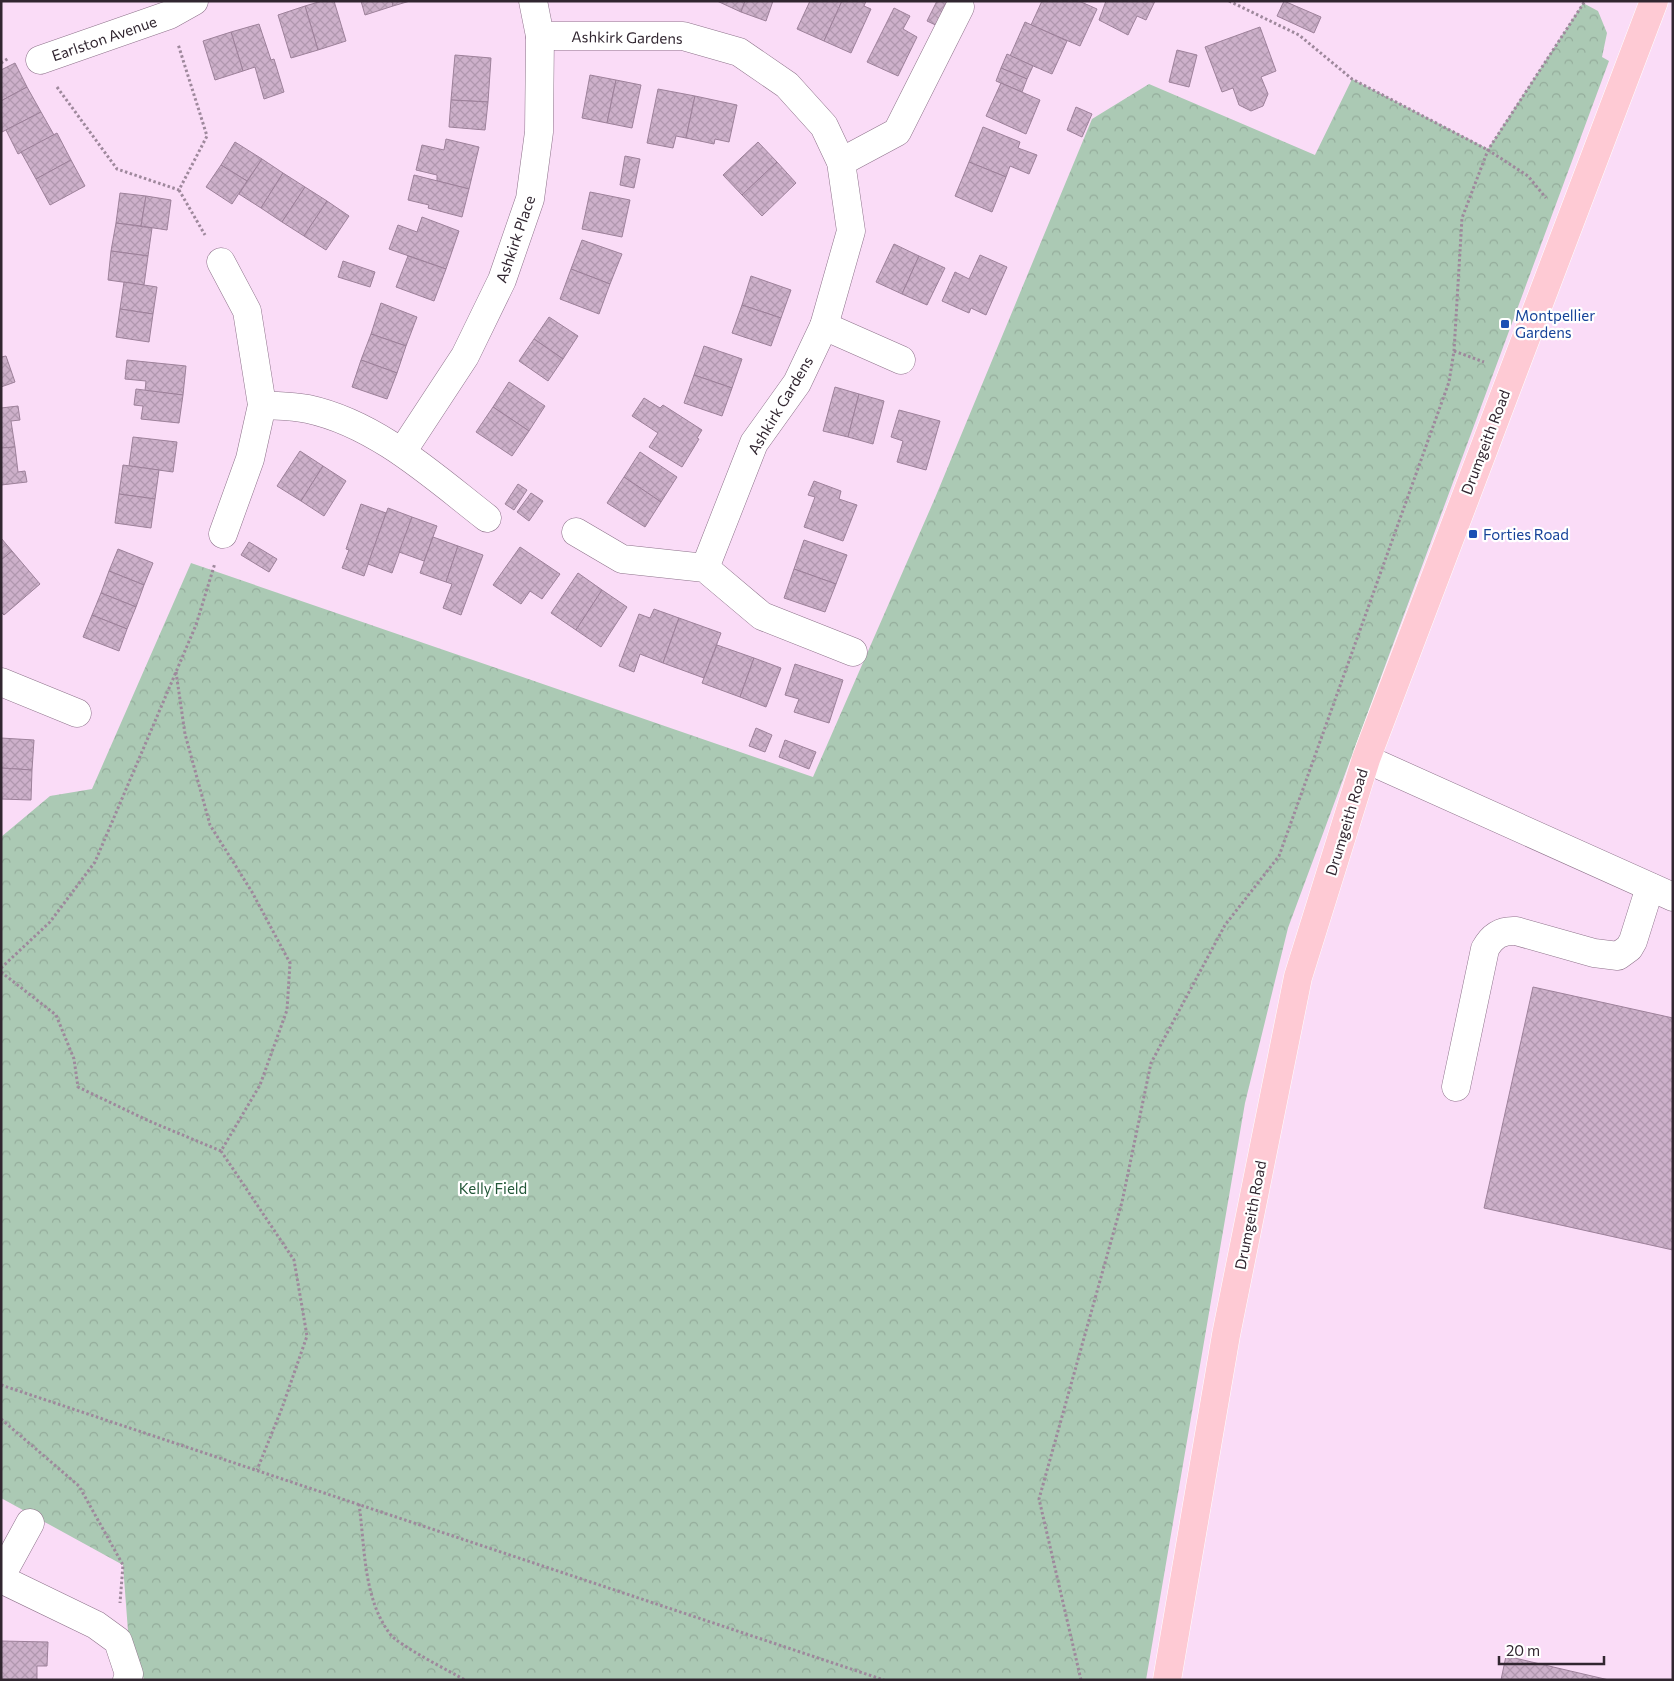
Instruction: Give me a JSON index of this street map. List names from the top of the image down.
{
  "streets": {
    "main road": ["Drumgeith Road"],
    "street": ["Ashkirk Gardens", "Earlston Avenue", "Ashkirk Place"]
  },
  "crossings": [
    ["Ashkirk Gardens", "Ashkirk Place"]
  ],
  "parks": ["Kelly Field"],
  "places": {
    "transit": ["Montpellier Gardens", "Forties Road"]
  },
  "scale_bar": "20 m"
}
